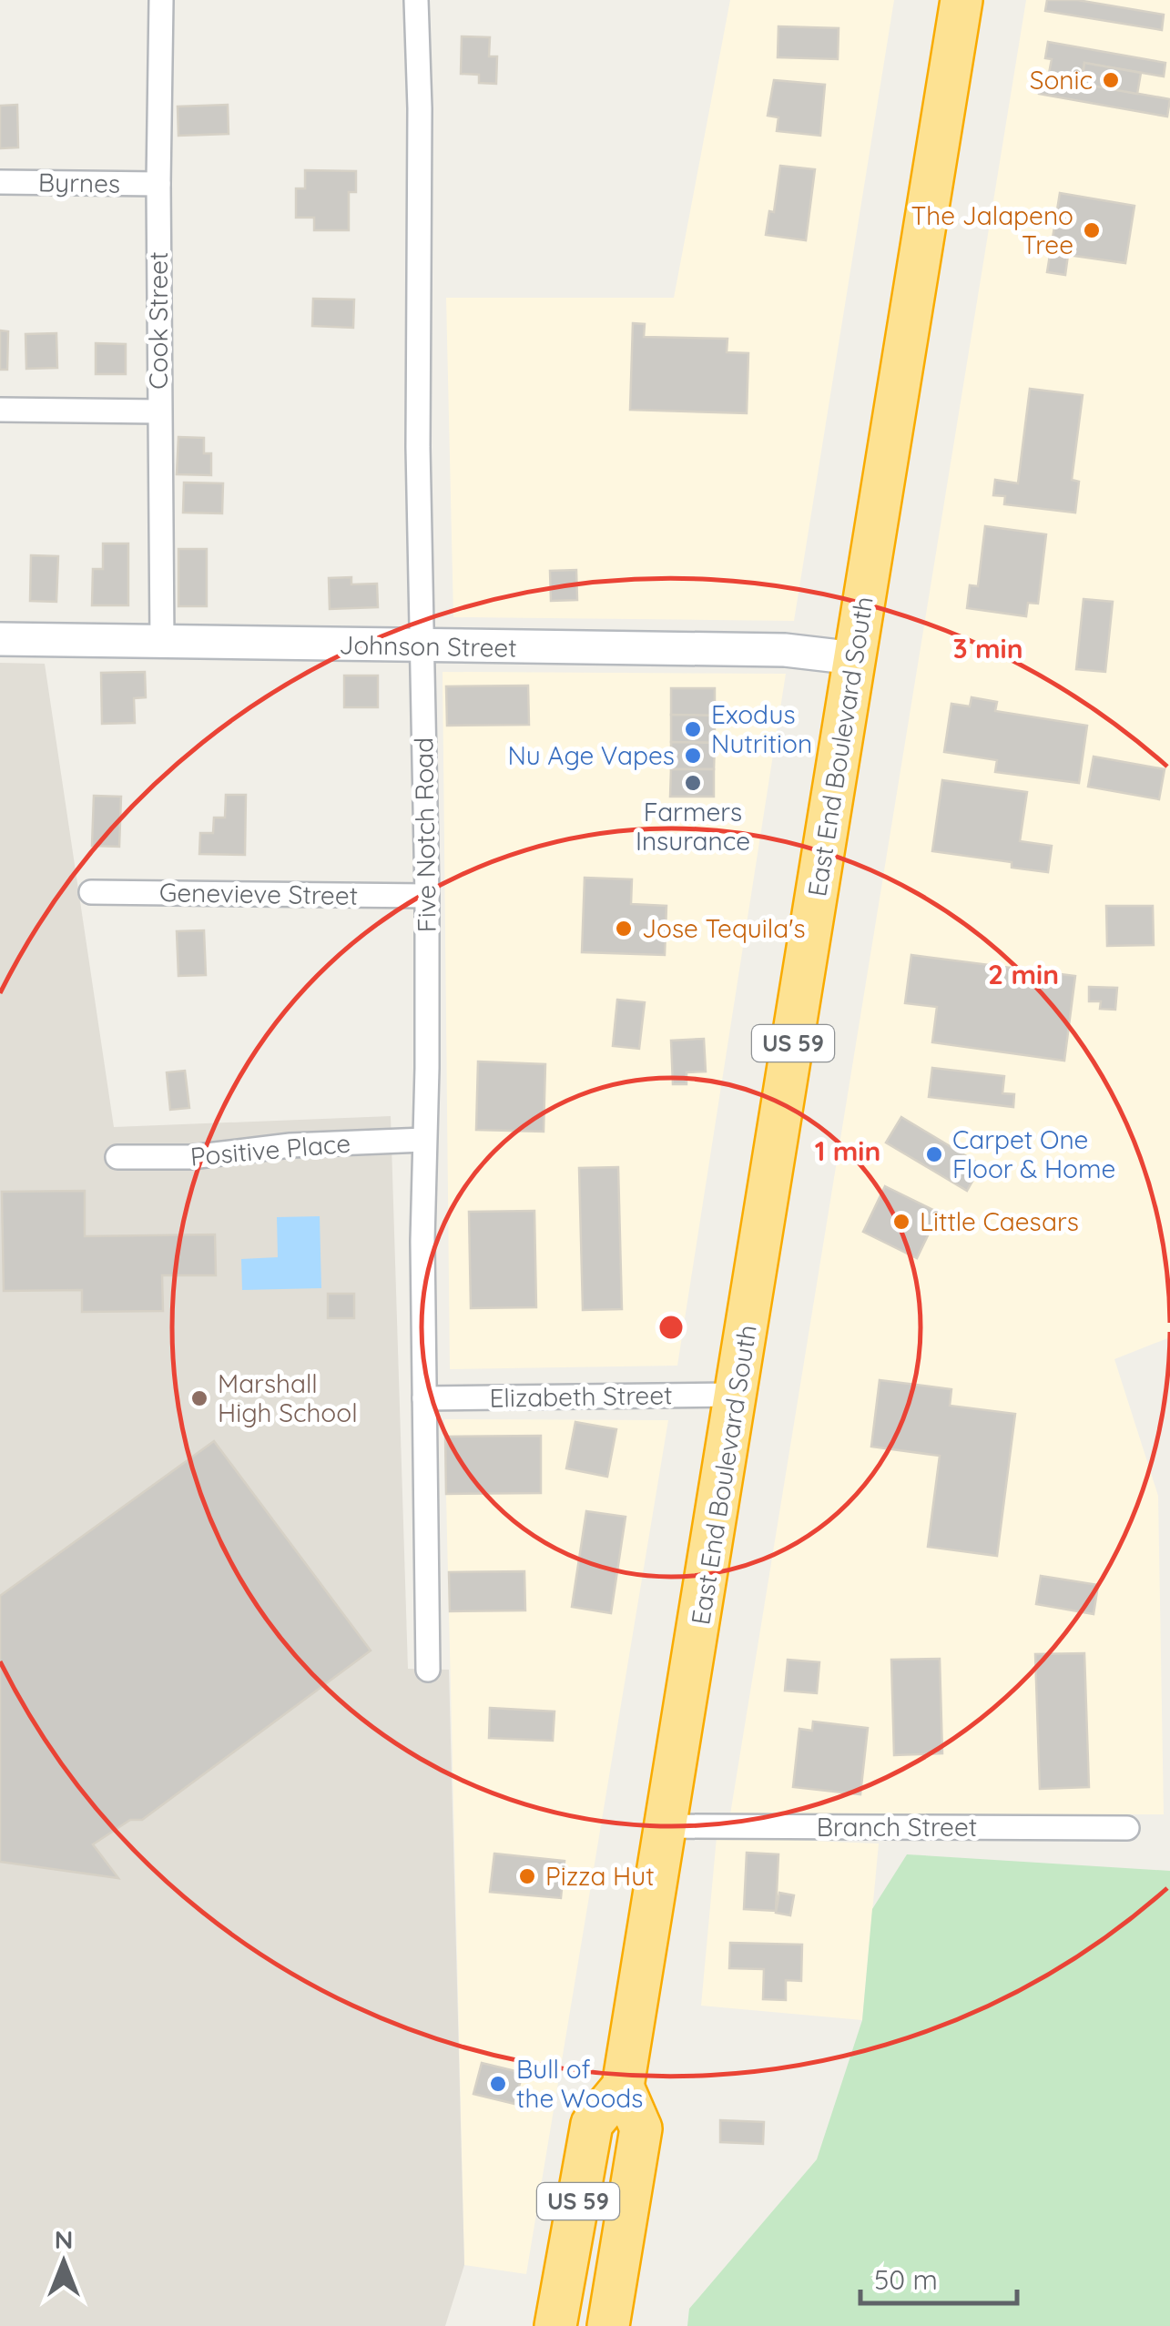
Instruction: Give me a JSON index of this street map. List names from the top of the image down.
{
  "streets": {
    "highway": ["East End Boulevard South", "US 59"],
    "street": [
      "Byrnes",
      "Cook Street",
      "Johnson Street",
      "Five Notch Road",
      "Genevieve Street",
      "Positive Place",
      "Elizabeth Street",
      "Branch Street"
    ]
  },
  "crossings": [
    ["Byrnes", "Cook Street"],
    ["Cook Street", "Johnson Street"],
    ["Johnson Street", "East End Boulevard South"],
    ["Johnson Street", "Five Notch Road"],
    ["East End Boulevard South", "US 59"],
    ["East End Boulevard South", "Elizabeth Street"],
    ["East End Boulevard South", "Branch Street"],
    ["Five Notch Road", "Genevieve Street"],
    ["Five Notch Road", "Positive Place"],
    ["Five Notch Road", "Elizabeth Street"]
  ],
  "places": [
    "Sonic",
    "The Jalapeno Tree",
    "Exodus Nutrition",
    "Nu Age Vapes",
    "Farmers Insurance",
    "Jose Tequila's",
    "Carpet One Floor & Home",
    "Little Caesars",
    "Marshall High School",
    "Pizza Hut",
    "Bull of the Woods"
  ],
  "scale_bar": "50 m",
  "north": "top",
  "rings": ["3 min", "2 min", "1 min"]
}
